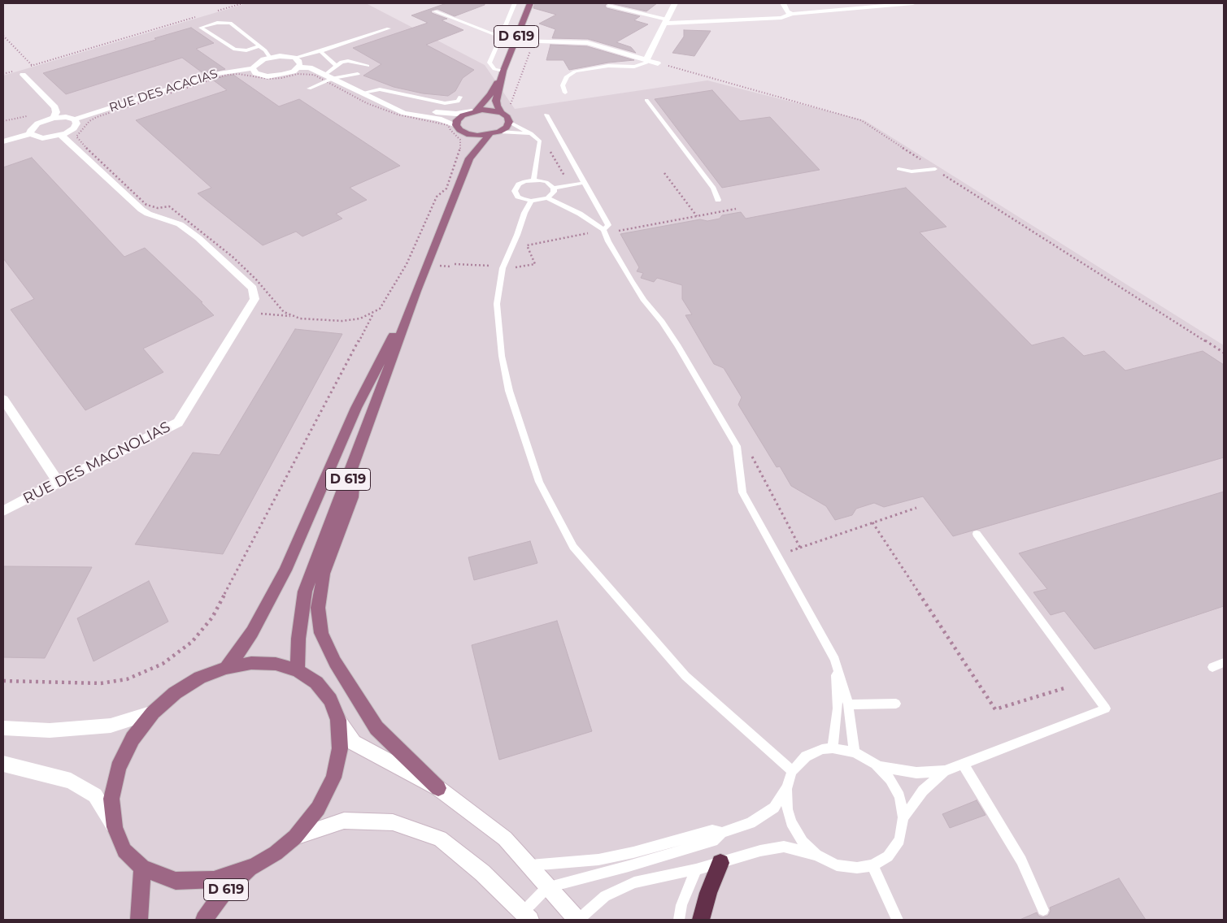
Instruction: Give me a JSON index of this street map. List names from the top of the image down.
{
  "streets": {
    "main road": ["D 619"],
    "street": ["RUE DES ACACIAS", "RUE DES MAGNOLIAS"]
  }
}
